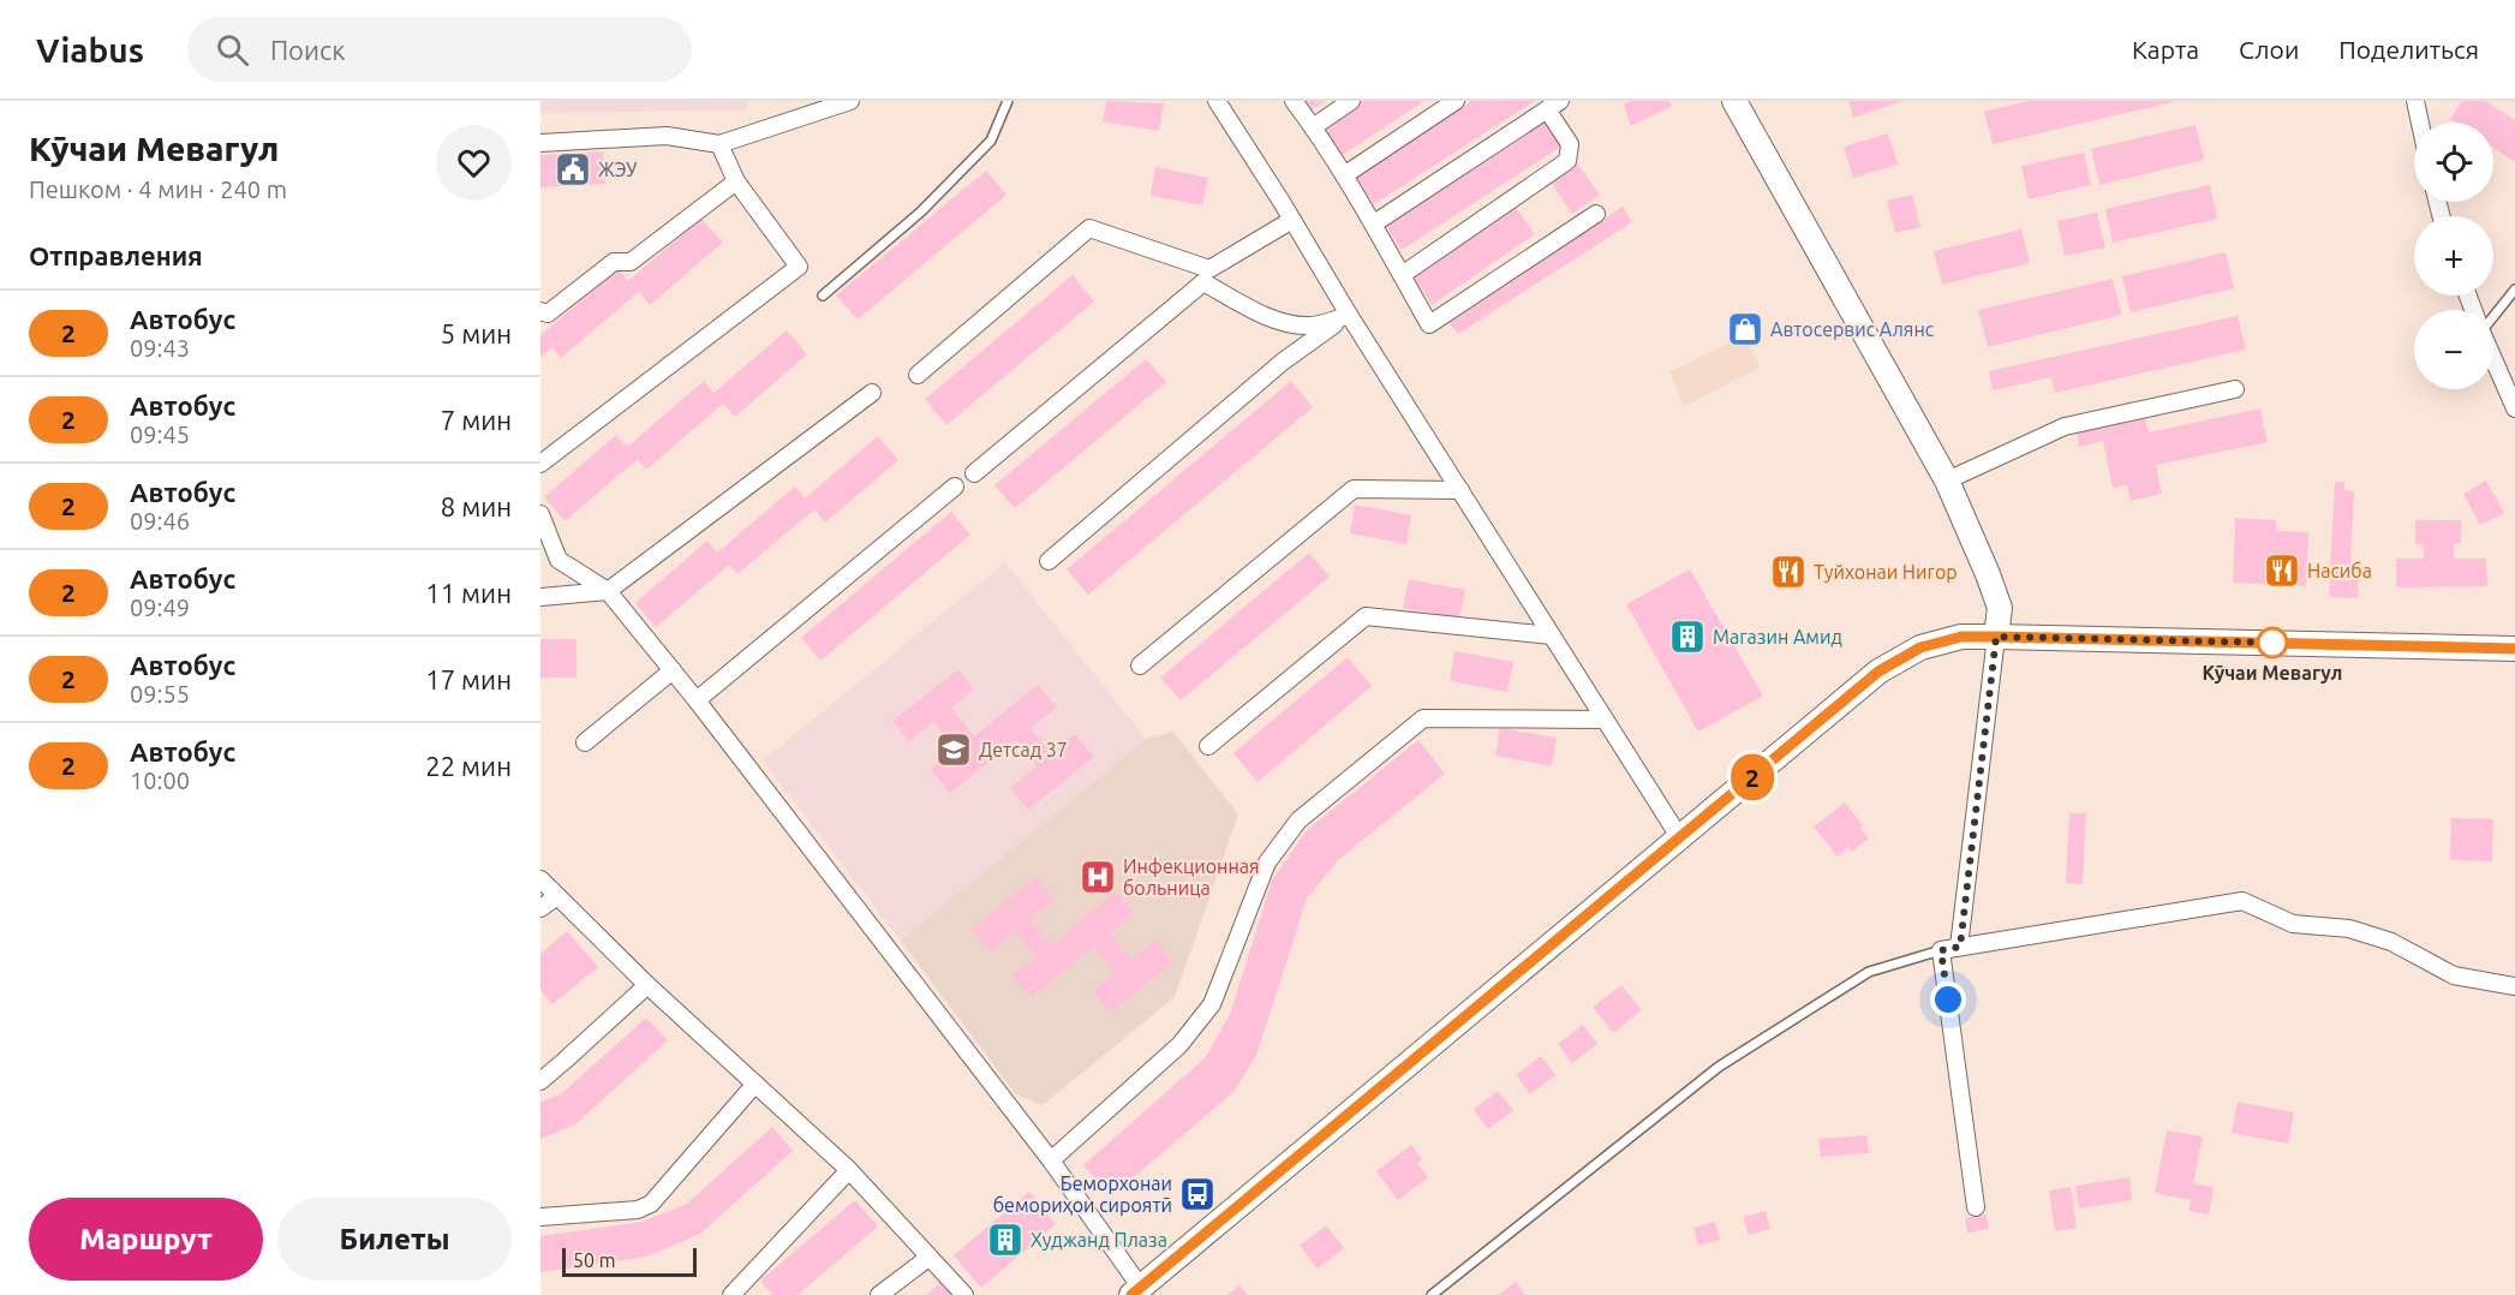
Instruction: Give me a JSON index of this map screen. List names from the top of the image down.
{
  "places": {
    "public building": ["ЖЭУ"],
    "shop": ["Автосервис Алянс"],
    "restaurant": ["Насиба", "Туйхонаи Нигор"],
    "building": ["Магазин Амид", "Худжанд Плаза"],
    "other": ["Кӯчаи Мевагул"],
    "school or university": ["Детсад 37"],
    "hospital": ["Инфекционная больница"],
    "bus stop": ["Беморхонаи бемориҳои сироятӣ"]
  },
  "lines": ["bus line 2"],
  "scale_bar": "50 m",
  "page": {
    "header": "Viabus",
    "search": "Поиск",
    "nav": ["Карта", "Слои", "Поделиться"],
    "heading": [
      ["Кӯчаи Мевагул", "Пешком · 4 мин · 240 m"],
      "Отправления"
    ],
    "on_map": "2",
    "map_buttons": ["+", "−"],
    "list": [
      {
        "mark": "2",
        "name": "Автобус",
        "note": "09:43",
        "value": "5 мин"
      },
      {
        "mark": "2",
        "name": "Автобус",
        "note": "09:45",
        "value": "7 мин"
      },
      {
        "mark": "2",
        "name": "Автобус",
        "note": "09:46",
        "value": "8 мин"
      },
      {
        "mark": "2",
        "name": "Автобус",
        "note": "09:49",
        "value": "11 мин"
      },
      {
        "mark": "2",
        "name": "Автобус",
        "note": "09:55",
        "value": "17 мин"
      },
      {
        "mark": "2",
        "name": "Автобус",
        "note": "10:00",
        "value": "22 мин"
      }
    ],
    "buttons": ["Маршрут", "Билеты"],
    "scale": "50 m"
  }
}
